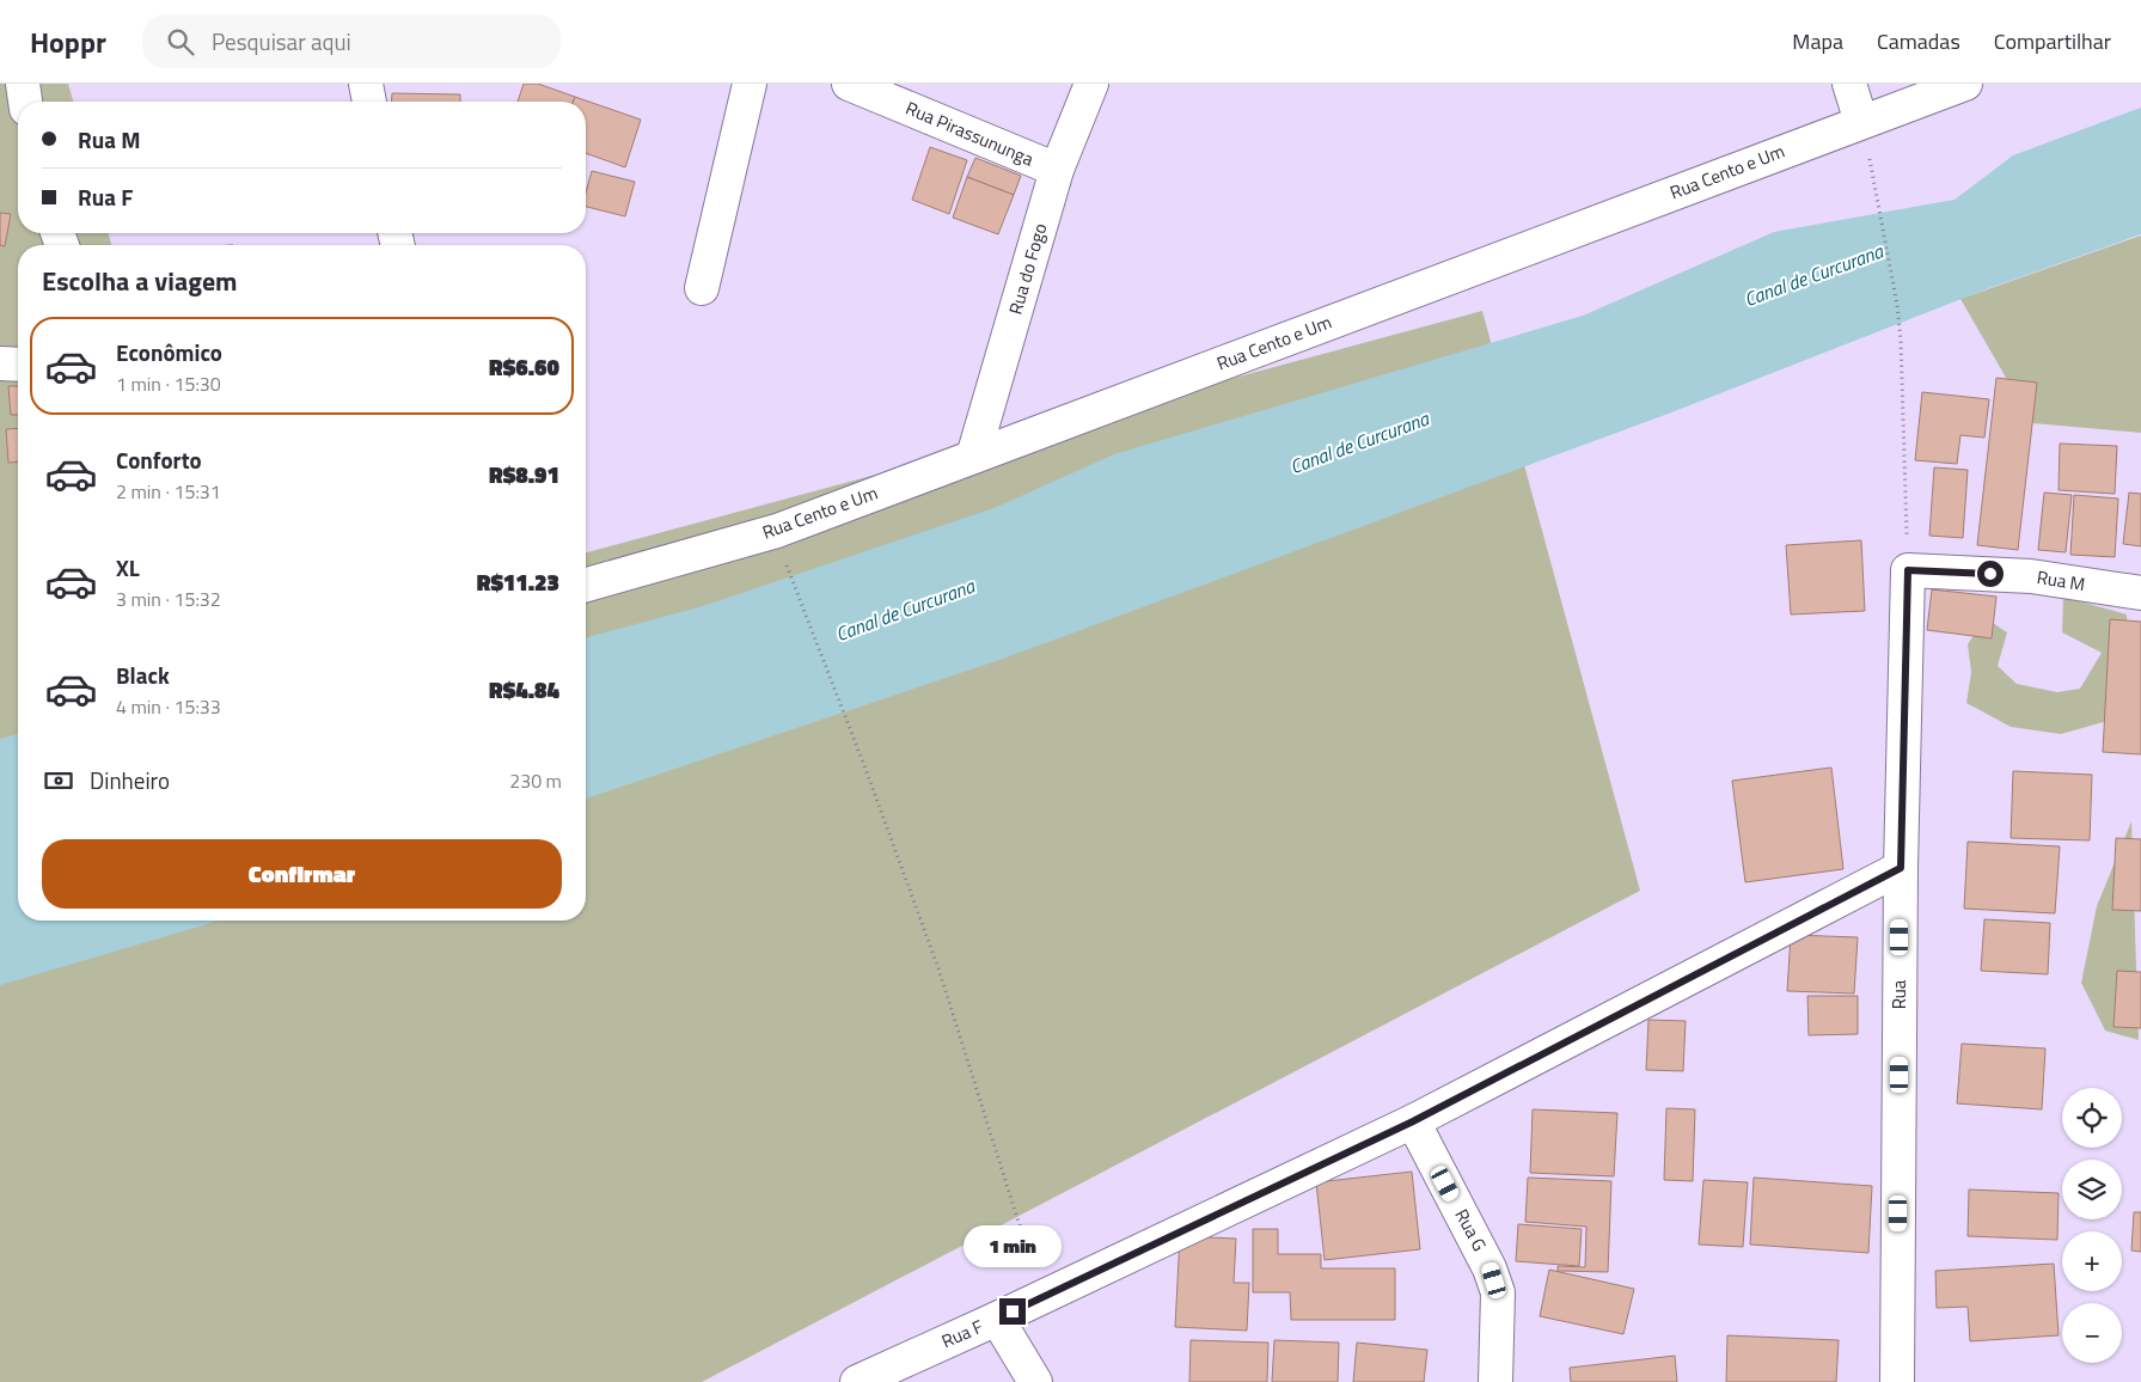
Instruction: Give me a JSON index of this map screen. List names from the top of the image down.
{
  "streets": {
    "street": [
      "Rua Pirassununga",
      "Rua Cento e Um",
      "Rua do Fogo",
      "Rua M",
      "Rua",
      "Rua G",
      "Rua F"
    ]
  },
  "crossings": [
    ["Rua Pirassununga", "Rua do Fogo"],
    ["Rua Cento e Um", "Rua do Fogo"],
    ["Rua M", "Rua"],
    ["Rua", "Rua F"],
    ["Rua G", "Rua F"]
  ],
  "water": ["Canal de Curcurana"],
  "page": {
    "header": "Hoppr",
    "search": "Pesquisar aqui",
    "nav": ["Mapa", "Camadas", "Compartilhar"],
    "banner": ["Rua M", "Rua F"],
    "heading": "Escolha a viagem",
    "list": [
      {
        "name": "Econômico",
        "note": "1 min · 15:30",
        "value": "R$6.60"
      },
      {
        "name": "Conforto",
        "note": "2 min · 15:31",
        "value": "R$8.91"
      },
      {
        "name": "XL",
        "note": "3 min · 15:32",
        "value": "R$11.23"
      },
      {
        "name": "Black",
        "note": "4 min · 15:33",
        "value": "R$4.84"
      }
    ],
    "pay": ["Dinheiro", "230 m"],
    "buttons": "Confirmar",
    "map_buttons": ["+", "−"],
    "bubble": "1 min"
  }
}
